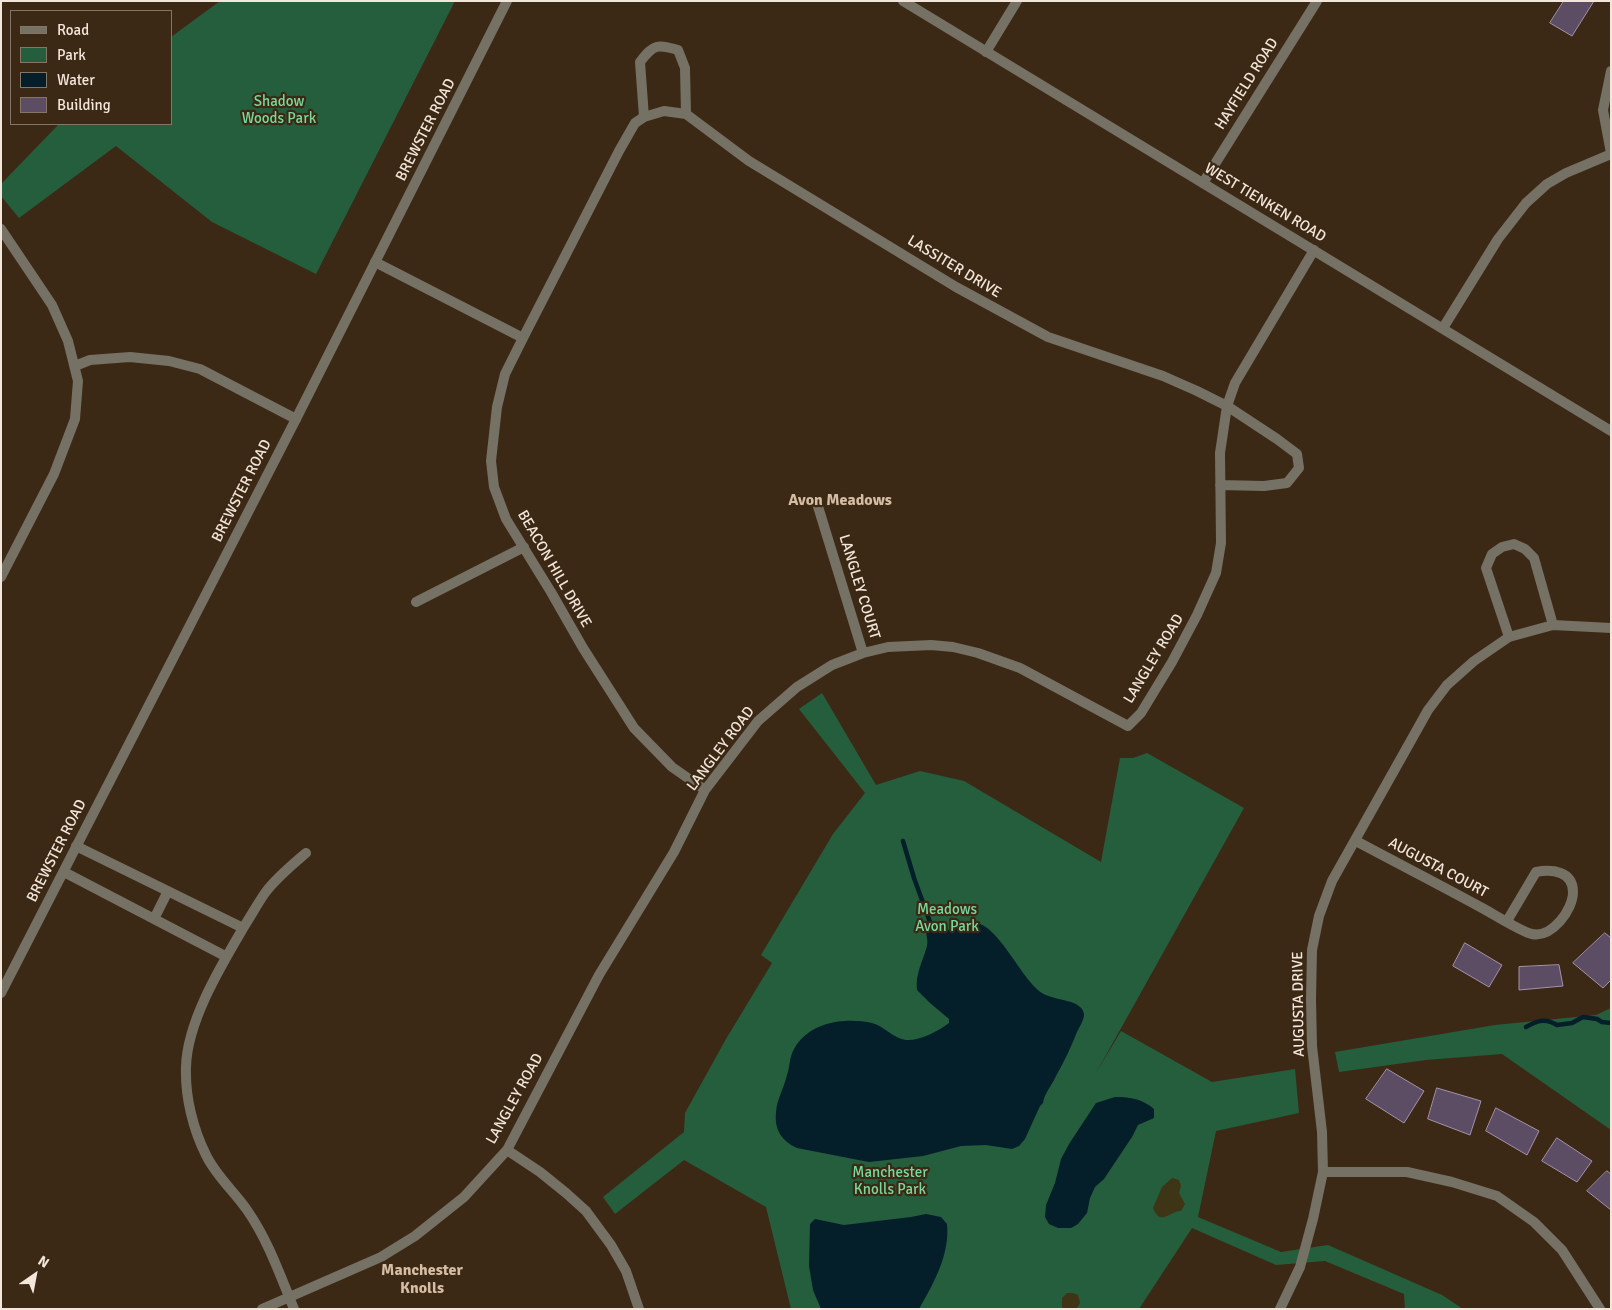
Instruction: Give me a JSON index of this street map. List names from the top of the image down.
{
  "streets": {
    "street": [
      "HAYFIELD ROAD",
      "BREWSTER ROAD",
      "WEST TIENKEN ROAD",
      "LASSITER DRIVE",
      "BEACON HILL DRIVE",
      "LANGLEY COURT",
      "LANGLEY ROAD",
      "AUGUSTA COURT",
      "AUGUSTA DRIVE"
    ]
  },
  "crossings": [
    ["HAYFIELD ROAD", "WEST TIENKEN ROAD"],
    ["WEST TIENKEN ROAD", "LANGLEY ROAD"],
    ["LASSITER DRIVE", "LANGLEY ROAD"],
    ["BEACON HILL DRIVE", "LANGLEY ROAD"],
    ["LANGLEY COURT", "LANGLEY ROAD"],
    ["AUGUSTA COURT", "AUGUSTA DRIVE"]
  ],
  "districts": ["Avon Meadows", "Manchester Knolls"],
  "parks": ["Shadow Woods Park", "Meadows Avon Park", "Manchester Knolls Park"],
  "legend": [
    "Road",
    "Park",
    "Water",
    "Building"
  ],
  "north": "top right"
}
